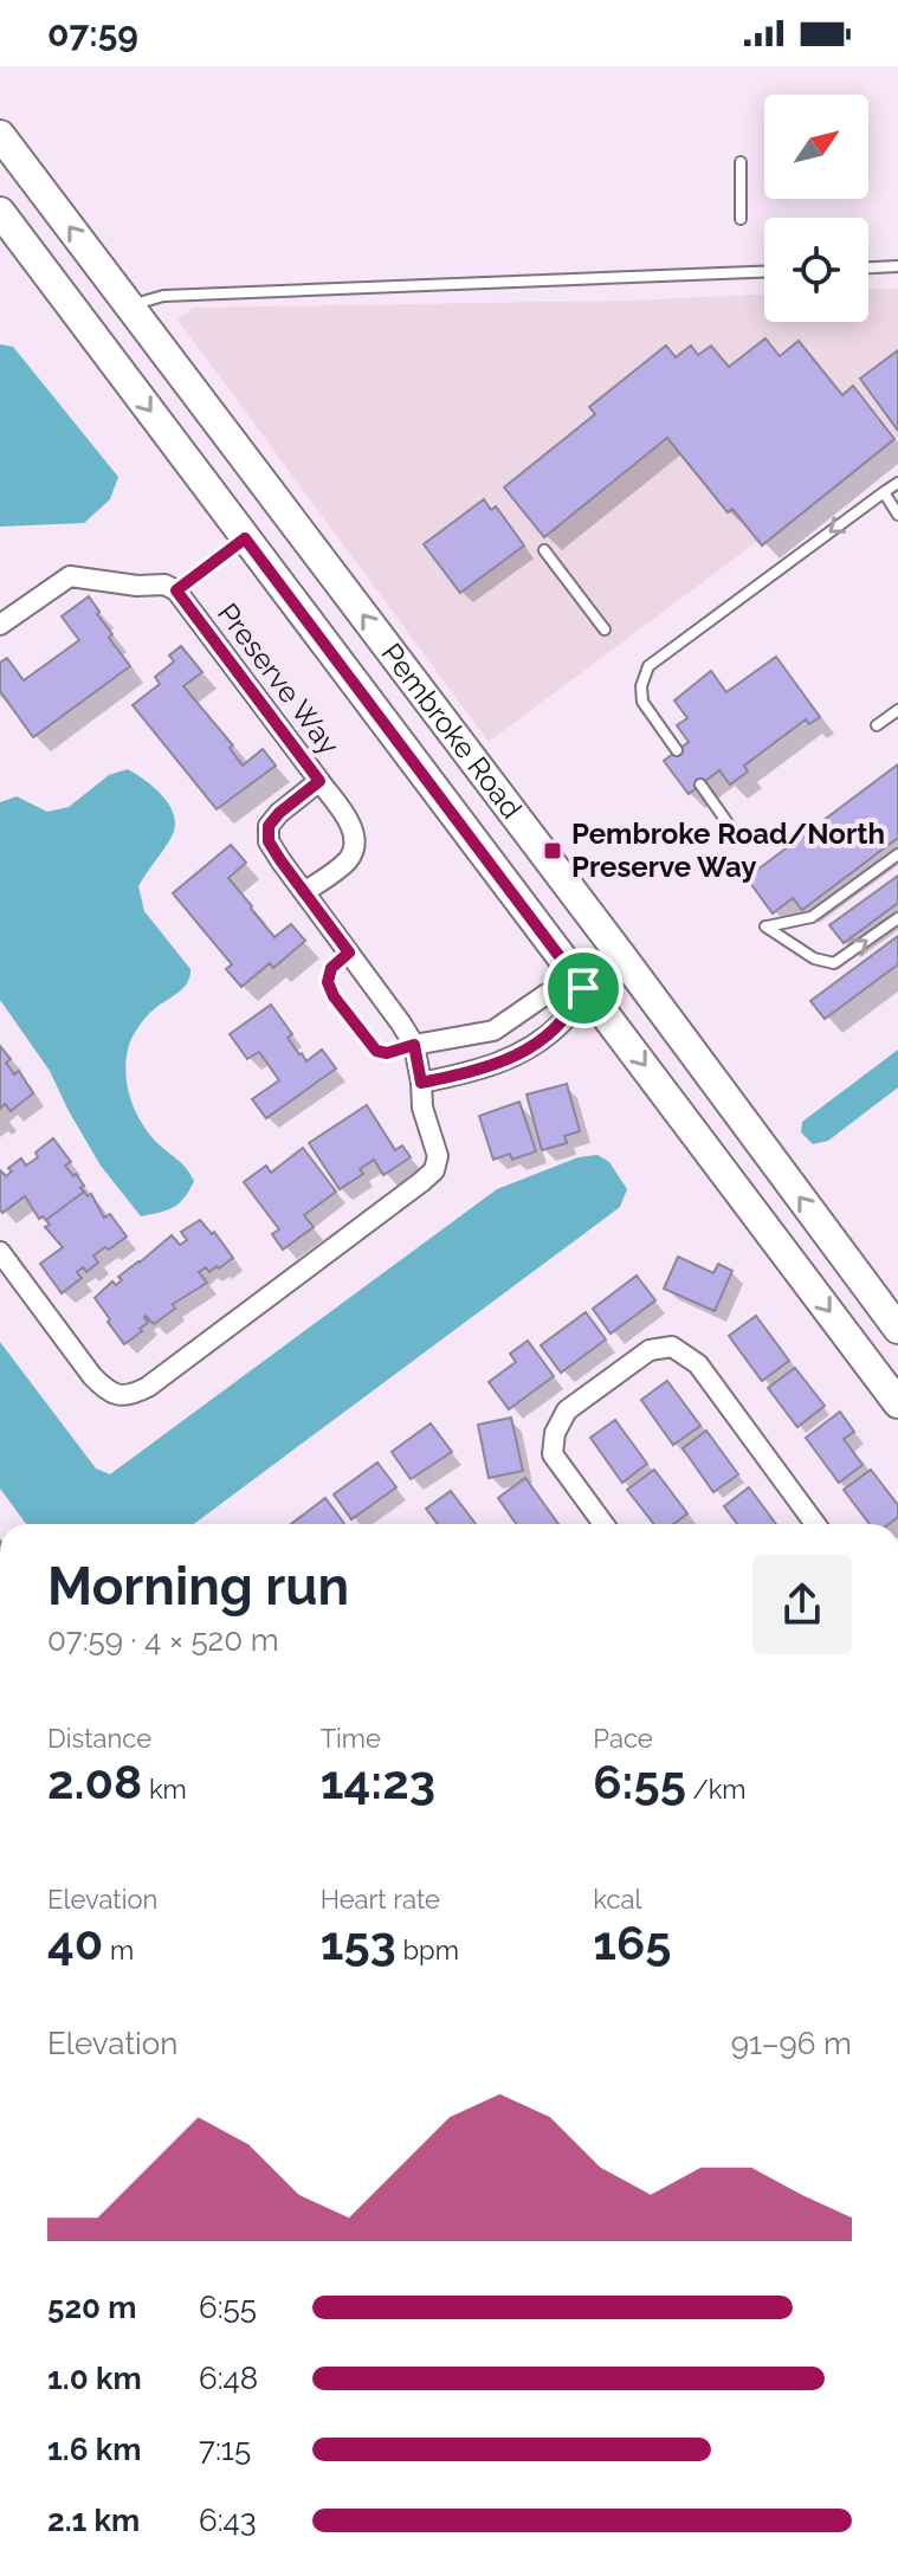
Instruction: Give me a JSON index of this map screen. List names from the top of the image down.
{
  "streets": {
    "main road": ["Pembroke Road"],
    "street": ["Preserve Way"]
  },
  "places": {
    "transit": ["Pembroke Road/North Preserve Way"]
  },
  "north": "top right",
  "page": {
    "status": "07:59",
    "heading": ["Morning run", "07:59 · 4 × 520 m"],
    "stats": [
      ["Distance", "2.08 km"],
      ["Time", "14:23"],
      ["Pace", "6:55 /km"],
      ["Elevation", "40 m"],
      ["Heart rate", "153 bpm"],
      ["kcal", "165"]
    ],
    "chart": ["Elevation", "91–96 m"],
    "list": [
      {
        "name": "520 m",
        "note": "6:55"
      },
      {
        "name": "1.0 km",
        "note": "6:48"
      },
      {
        "name": "1.6 km",
        "note": "7:15"
      },
      {
        "name": "2.1 km",
        "note": "6:43"
      }
    ]
  }
}
